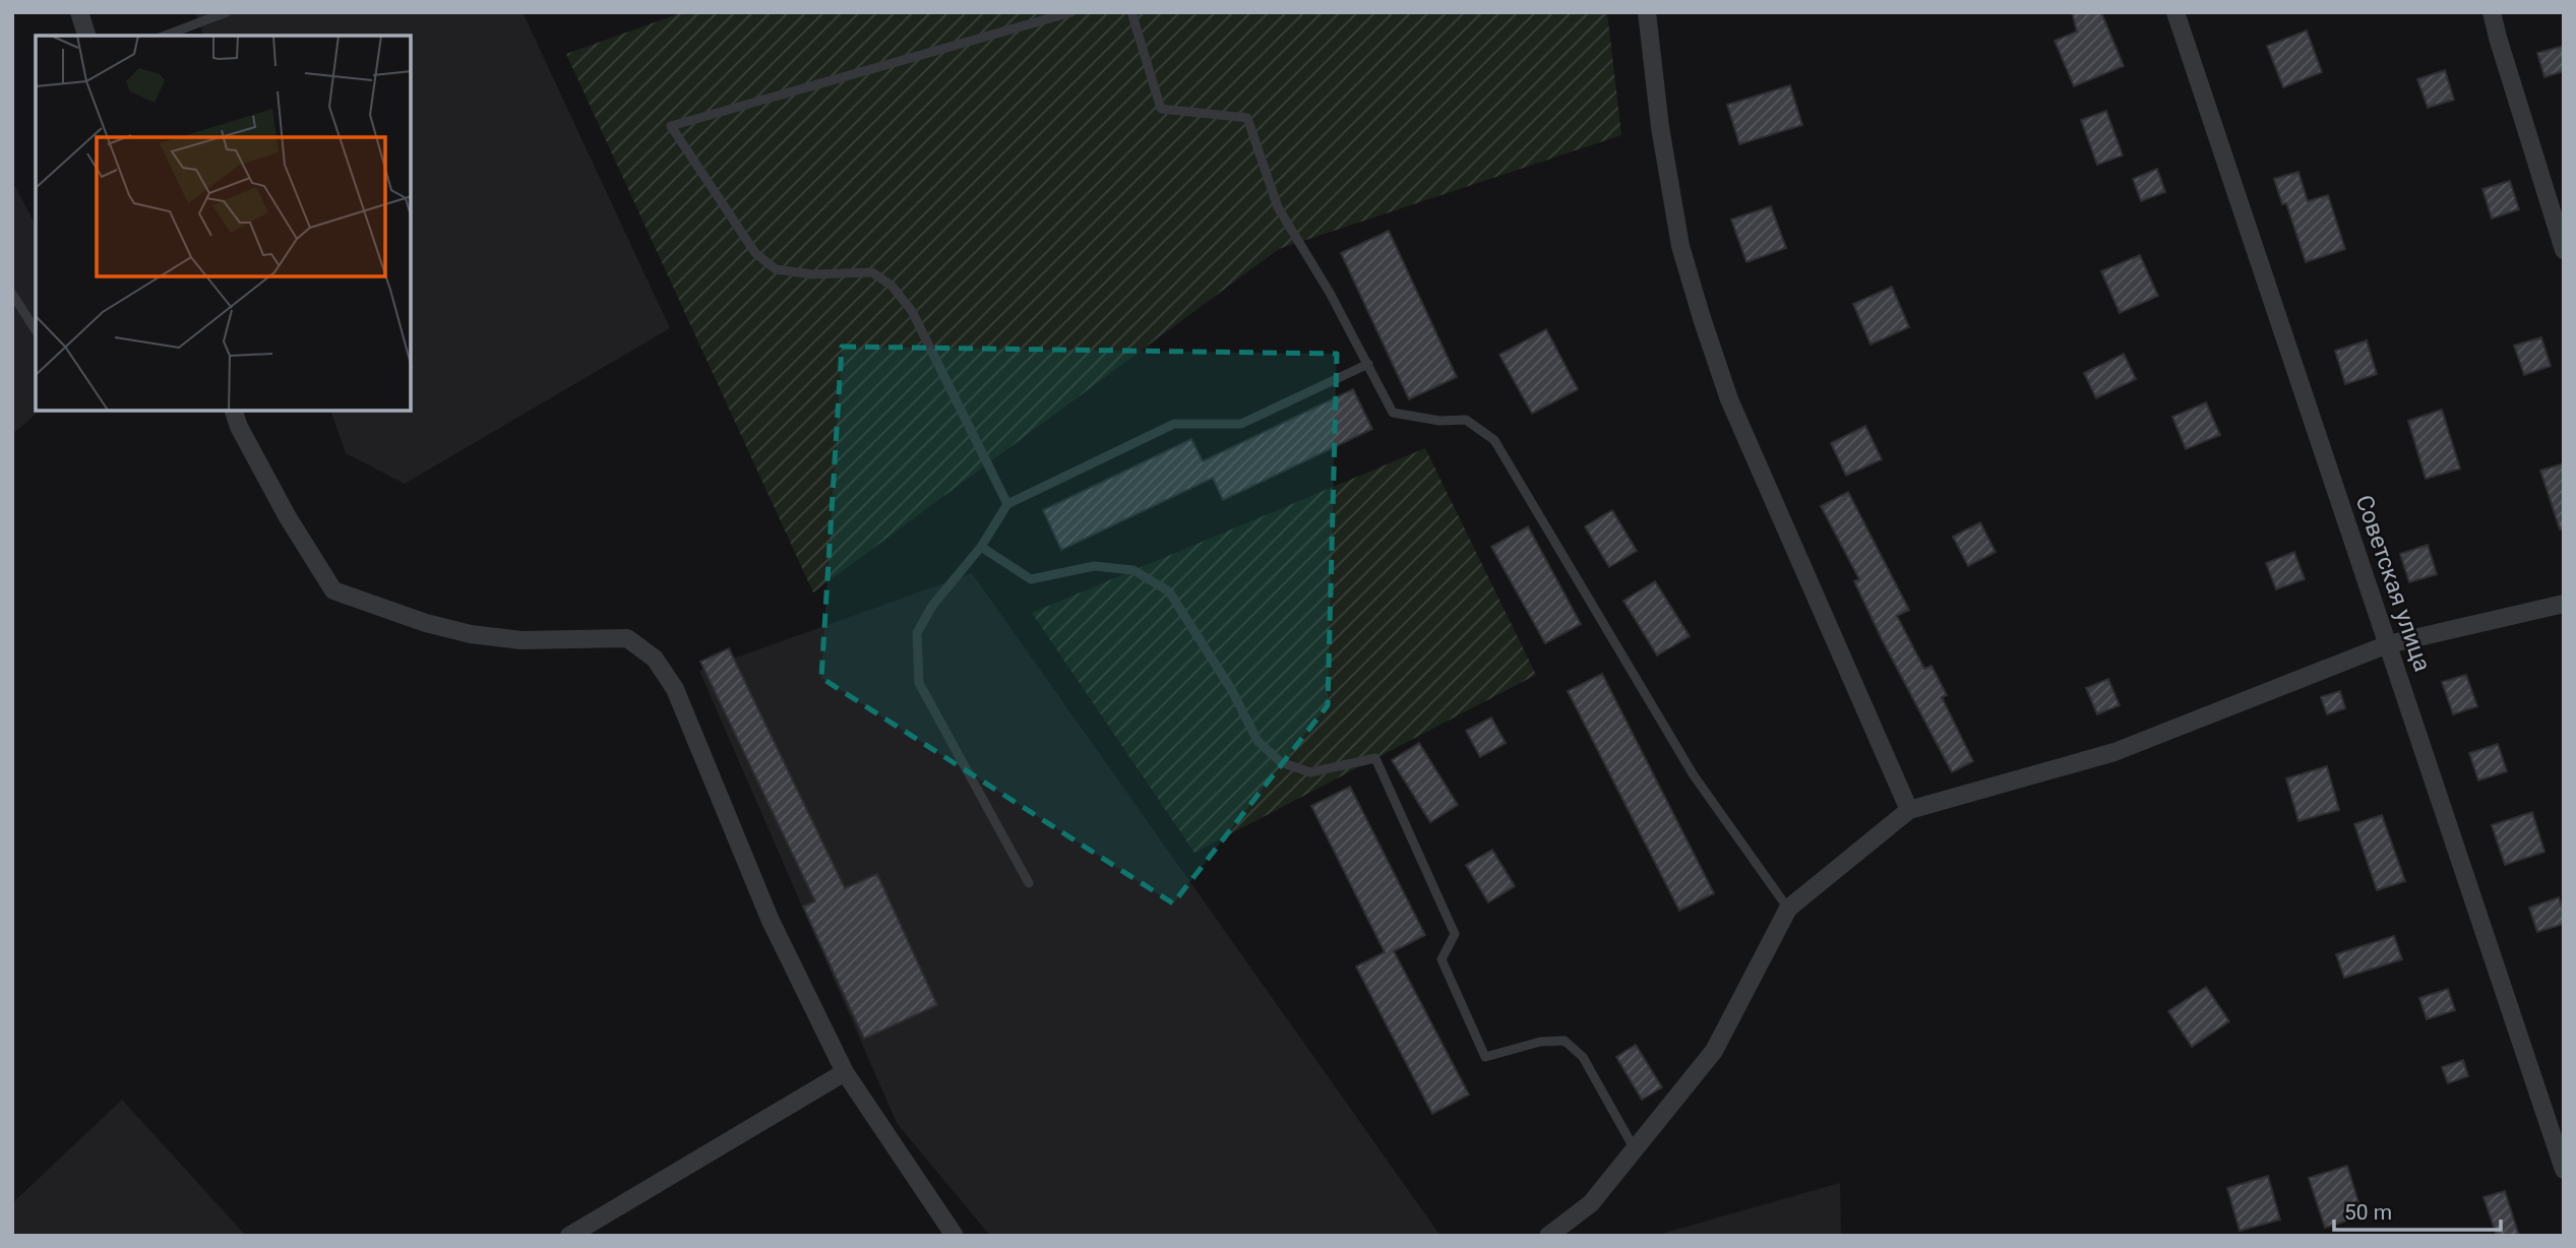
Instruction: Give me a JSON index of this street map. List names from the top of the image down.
{
  "streets": {
    "street": ["Советская улица"]
  },
  "scale_bar": "50 m"
}
